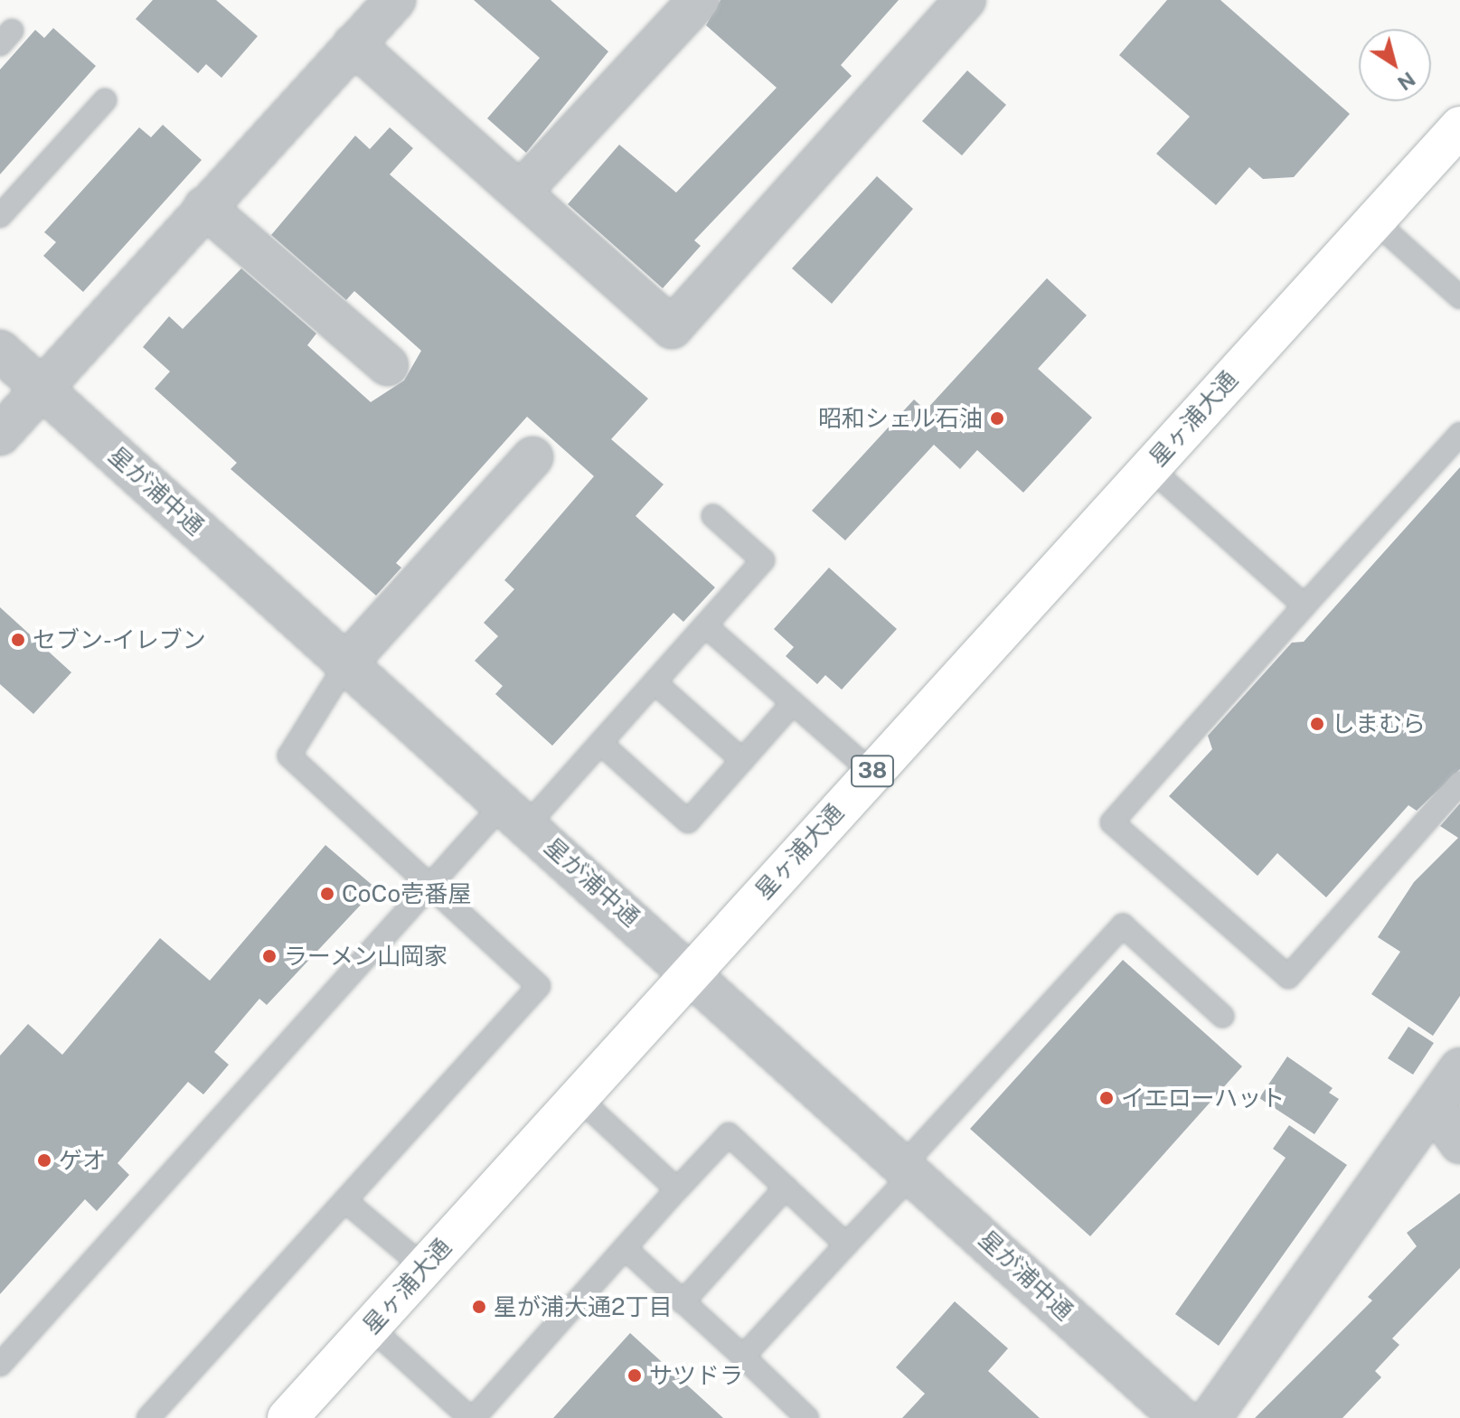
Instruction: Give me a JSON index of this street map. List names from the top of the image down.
{
  "streets": {
    "highway": ["星ヶ浦大通", "38"],
    "street": ["星が浦中通"]
  },
  "crossings": [
    ["星ヶ浦大通", "星が浦中通"]
  ],
  "places": [
    "昭和シェル石油",
    "セブン-イレブン",
    "しまむら",
    "CoCo壱番屋",
    "ラーメン山岡家",
    "イエローハット",
    "ゲオ",
    "星が浦大通2丁目",
    "サツドラ"
  ],
  "north": "bottom right"
}
